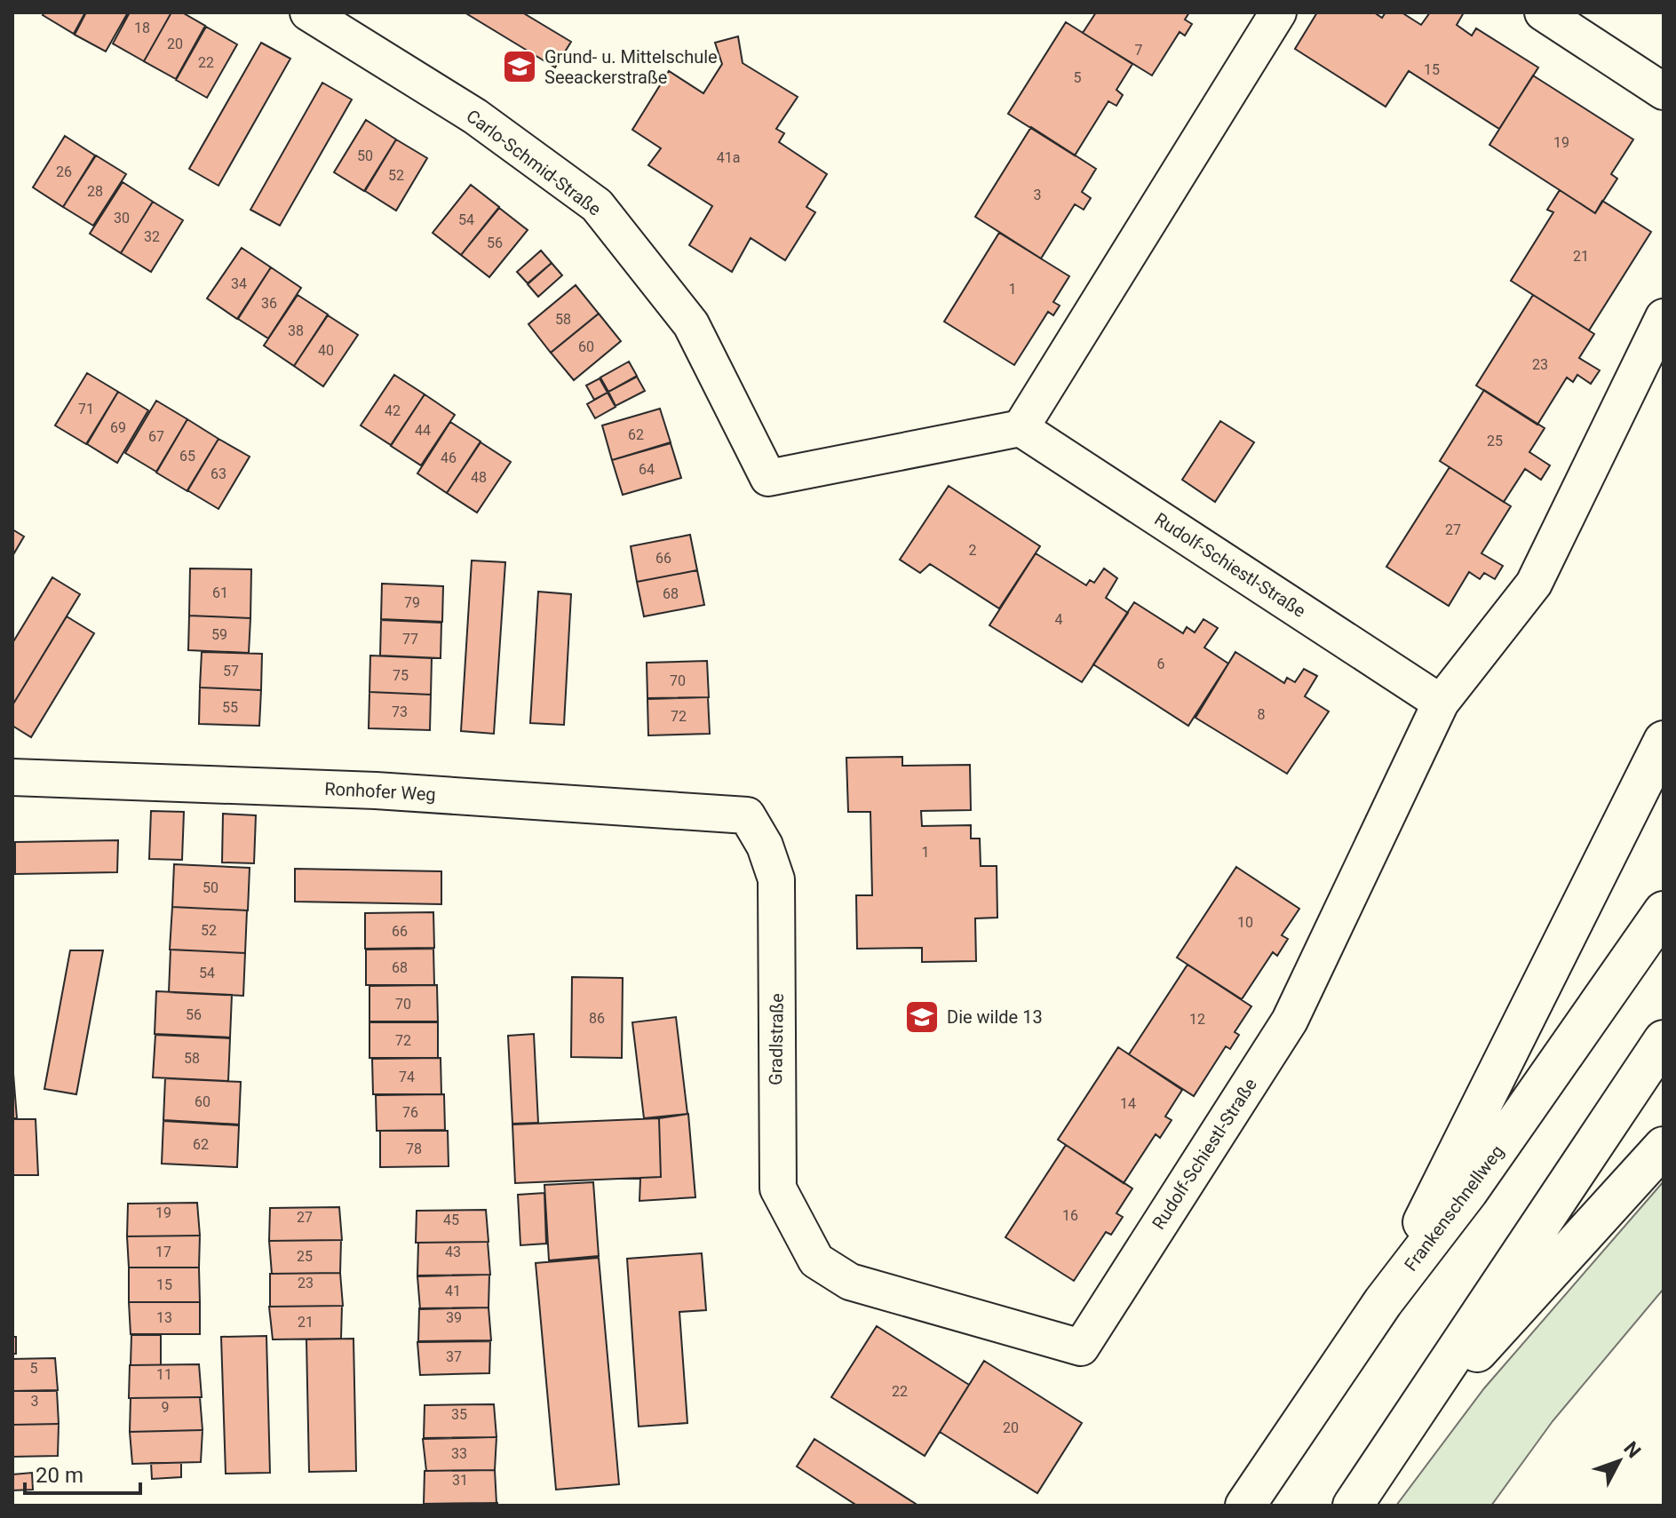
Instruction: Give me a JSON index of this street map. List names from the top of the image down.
{
  "streets": {
    "highway": ["Frankenschnellweg"],
    "street": [
      "Carlo-Schmid-Straße",
      "Rudolf-Schiestl-Straße",
      "Ronhofer Weg",
      "Gradlstraße"
    ]
  },
  "crossings": [
    ["Carlo-Schmid-Straße", "Rudolf-Schiestl-Straße"],
    ["Rudolf-Schiestl-Straße", "Gradlstraße"],
    ["Ronhofer Weg", "Gradlstraße"]
  ],
  "places": {
    "school or university": ["Grund- u. Mittelschule Seeackerstraße", "Die wilde 13"]
  },
  "house_numbers": [
    "18",
    "20",
    "7",
    "22",
    "15",
    "5",
    "19",
    "50",
    "41a",
    "26",
    "52",
    "28",
    "3",
    "30",
    "54",
    "32",
    "56",
    "21",
    "34",
    "1",
    "36",
    "58",
    "38",
    "60",
    "40",
    "23",
    "71",
    "42",
    "69",
    "44",
    "62",
    "67",
    "25",
    "65",
    "46",
    "64",
    "63",
    "48",
    "27",
    "2",
    "66",
    "61",
    "68",
    "79",
    "4",
    "59",
    "77",
    "6",
    "57",
    "75",
    "70",
    "55",
    "73",
    "8",
    "72",
    "1",
    "50",
    "10",
    "52",
    "66",
    "68",
    "54",
    "70",
    "56",
    "86",
    "12",
    "72",
    "58",
    "74",
    "60",
    "14",
    "76",
    "62",
    "78",
    "19",
    "16",
    "27",
    "45",
    "17",
    "43",
    "25",
    "23",
    "15",
    "41",
    "13",
    "39",
    "21",
    "37",
    "5",
    "11",
    "22",
    "3",
    "9",
    "35",
    "20",
    "33",
    "31"
  ],
  "scale_bar": "20 m",
  "north": "top right"
}
